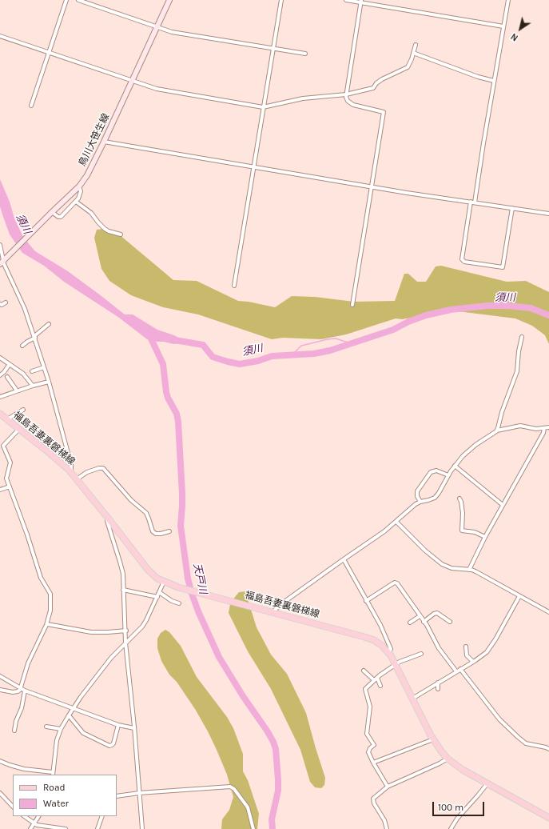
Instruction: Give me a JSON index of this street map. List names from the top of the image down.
{
  "streets": {
    "main road": ["福島吾妻裏磐梯線"],
    "street": ["鳥川大笹生線"]
  },
  "water": ["須川", "天戸川"],
  "legend": ["Road", "Water"],
  "scale_bar": "100 m",
  "north": "bottom left"
}
